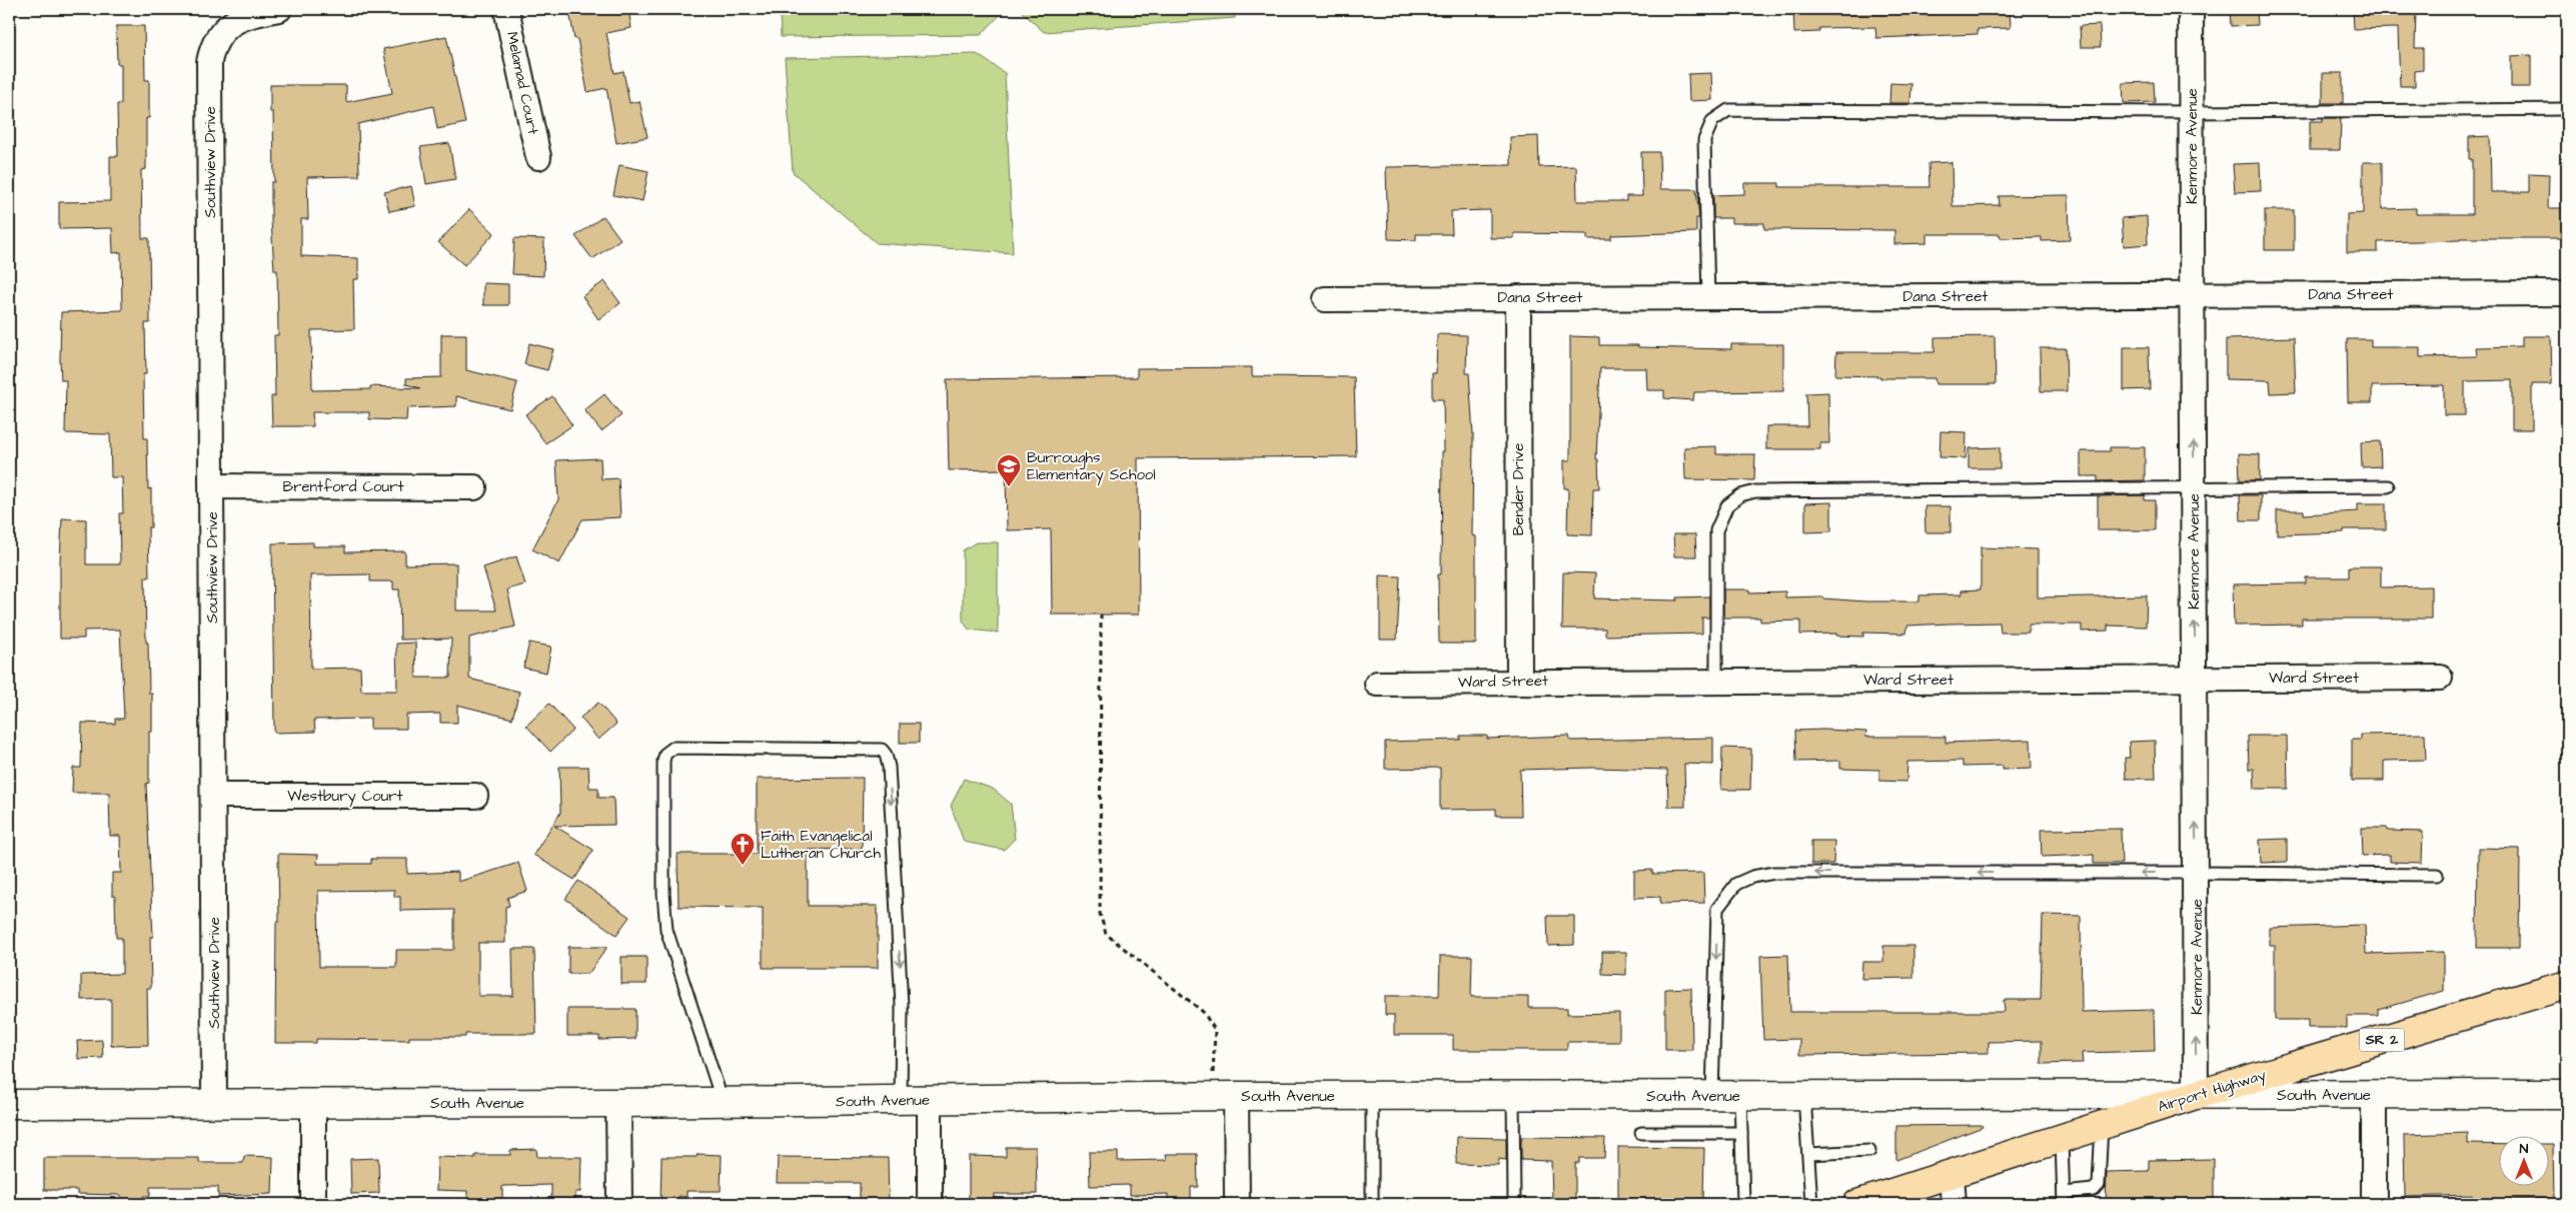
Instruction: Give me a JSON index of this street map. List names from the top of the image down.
{
  "streets": {
    "main road": ["SR 2", "Airport Highway"],
    "street": [
      "Melamad Court",
      "Kenmore Avenue",
      "Southview Drive",
      "Dana Street",
      "Brentford Court",
      "Bender Drive",
      "Ward Street",
      "Westbury Court",
      "South Avenue"
    ]
  },
  "crossings": [
    ["Kenmore Avenue", "Dana Street"],
    ["Kenmore Avenue", "Ward Street"],
    ["Kenmore Avenue", "Airport Highway"],
    ["Kenmore Avenue", "South Avenue"],
    ["Southview Drive", "Brentford Court"],
    ["Southview Drive", "Westbury Court"],
    ["Southview Drive", "South Avenue"],
    ["Dana Street", "Bender Drive"],
    ["Bender Drive", "Ward Street"],
    ["Airport Highway", "South Avenue"]
  ],
  "one_way": ["Kenmore Avenue"],
  "places": {
    "school or university": ["Burroughs Elementary School"],
    "church": ["Faith Evangelical Lutheran Church"]
  },
  "north": "top"
}
